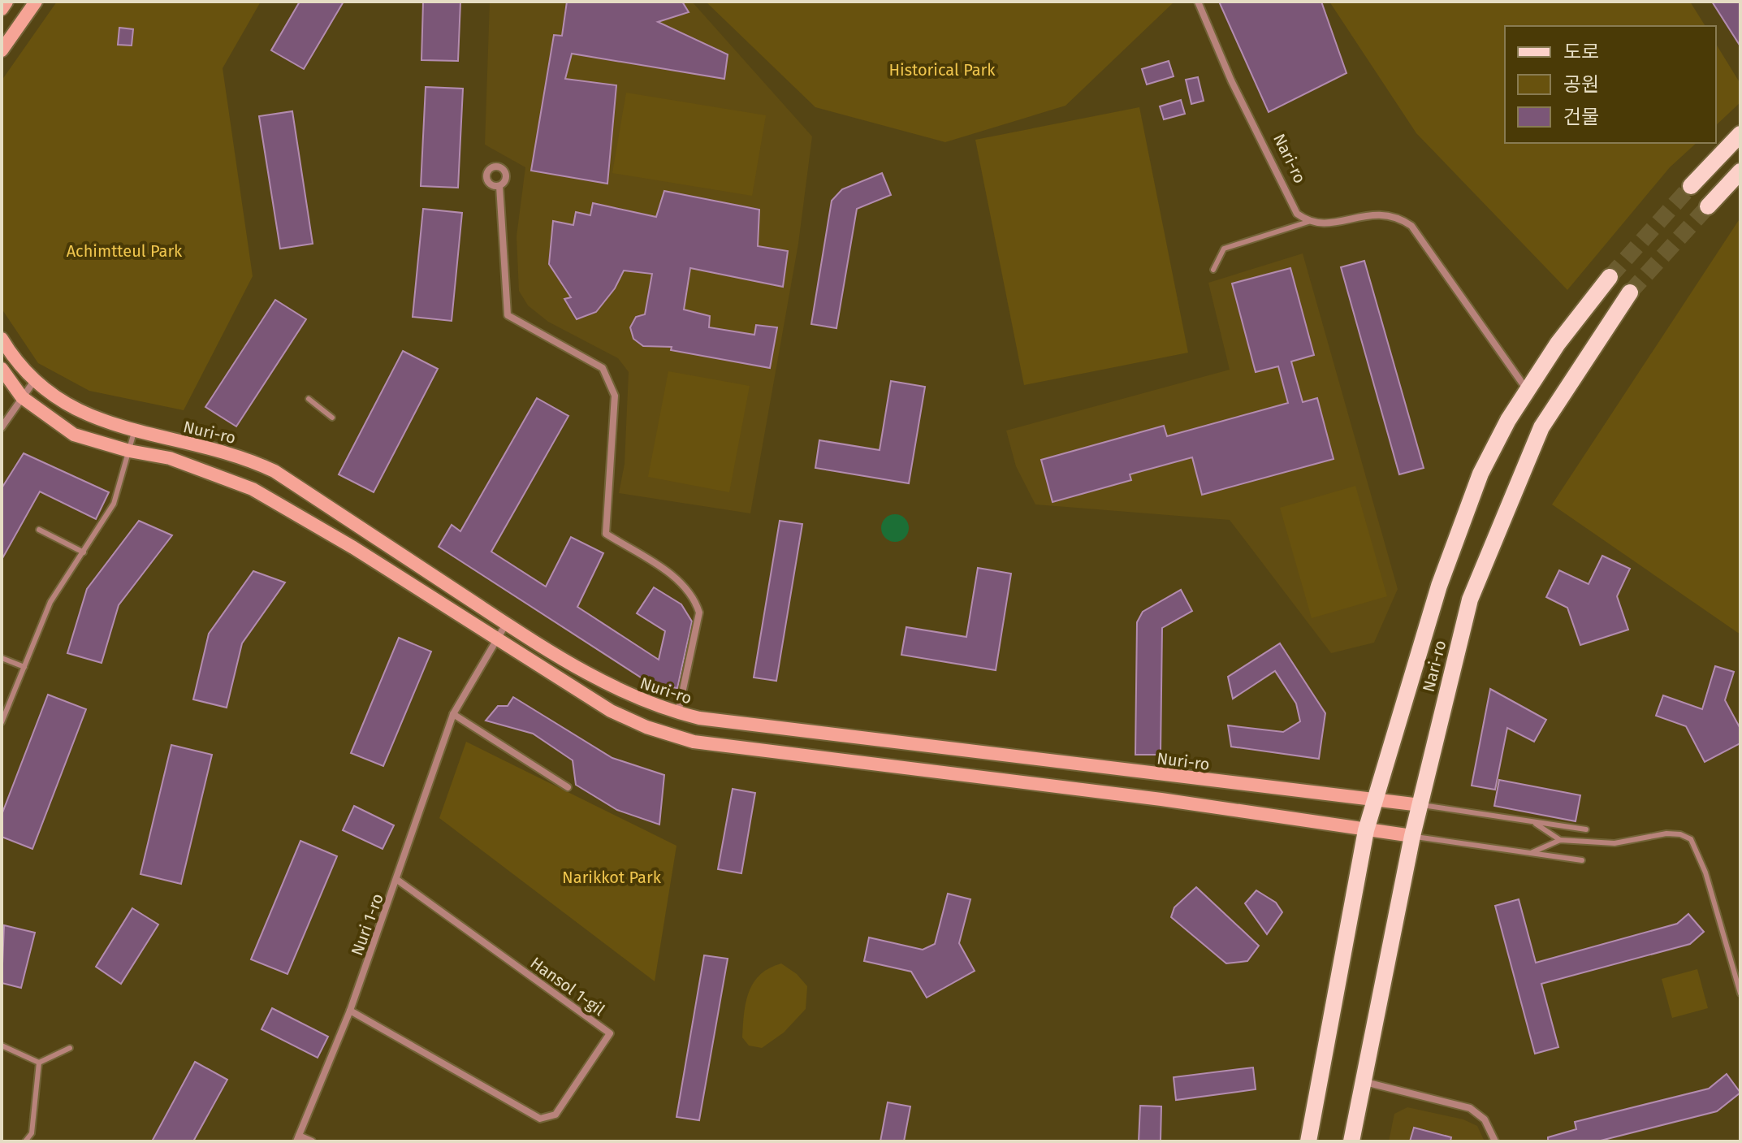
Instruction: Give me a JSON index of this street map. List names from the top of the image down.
{
  "streets": {
    "main road": ["Nari-ro"],
    "street": ["Nuri-ro", "Nuri 1-ro", "Hansol 1-gil"]
  },
  "crossings": [
    ["Nari-ro", "Nuri-ro"],
    ["Nuri-ro", "Nuri 1-ro"],
    ["Nuri 1-ro", "Hansol 1-gil"]
  ],
  "parks": ["Historical Park", "Achimtteul Park", "Narikkot Park"],
  "legend": ["도로", "공원", "건물"]
}
